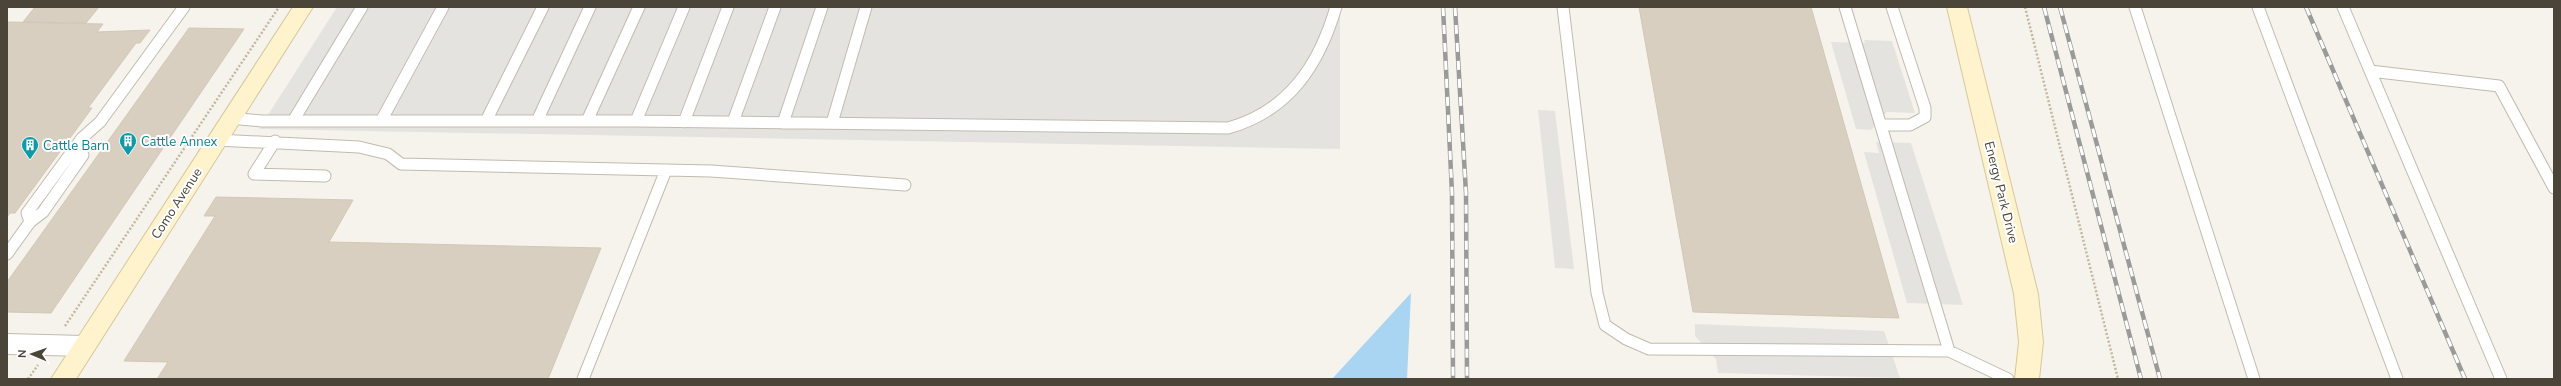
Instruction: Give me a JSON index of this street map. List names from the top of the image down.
{
  "streets": {
    "main road": ["Energy Park Drive", "Como Avenue"]
  },
  "places": {
    "building": ["Cattle Annex", "Cattle Barn"]
  },
  "north": "left"
}
